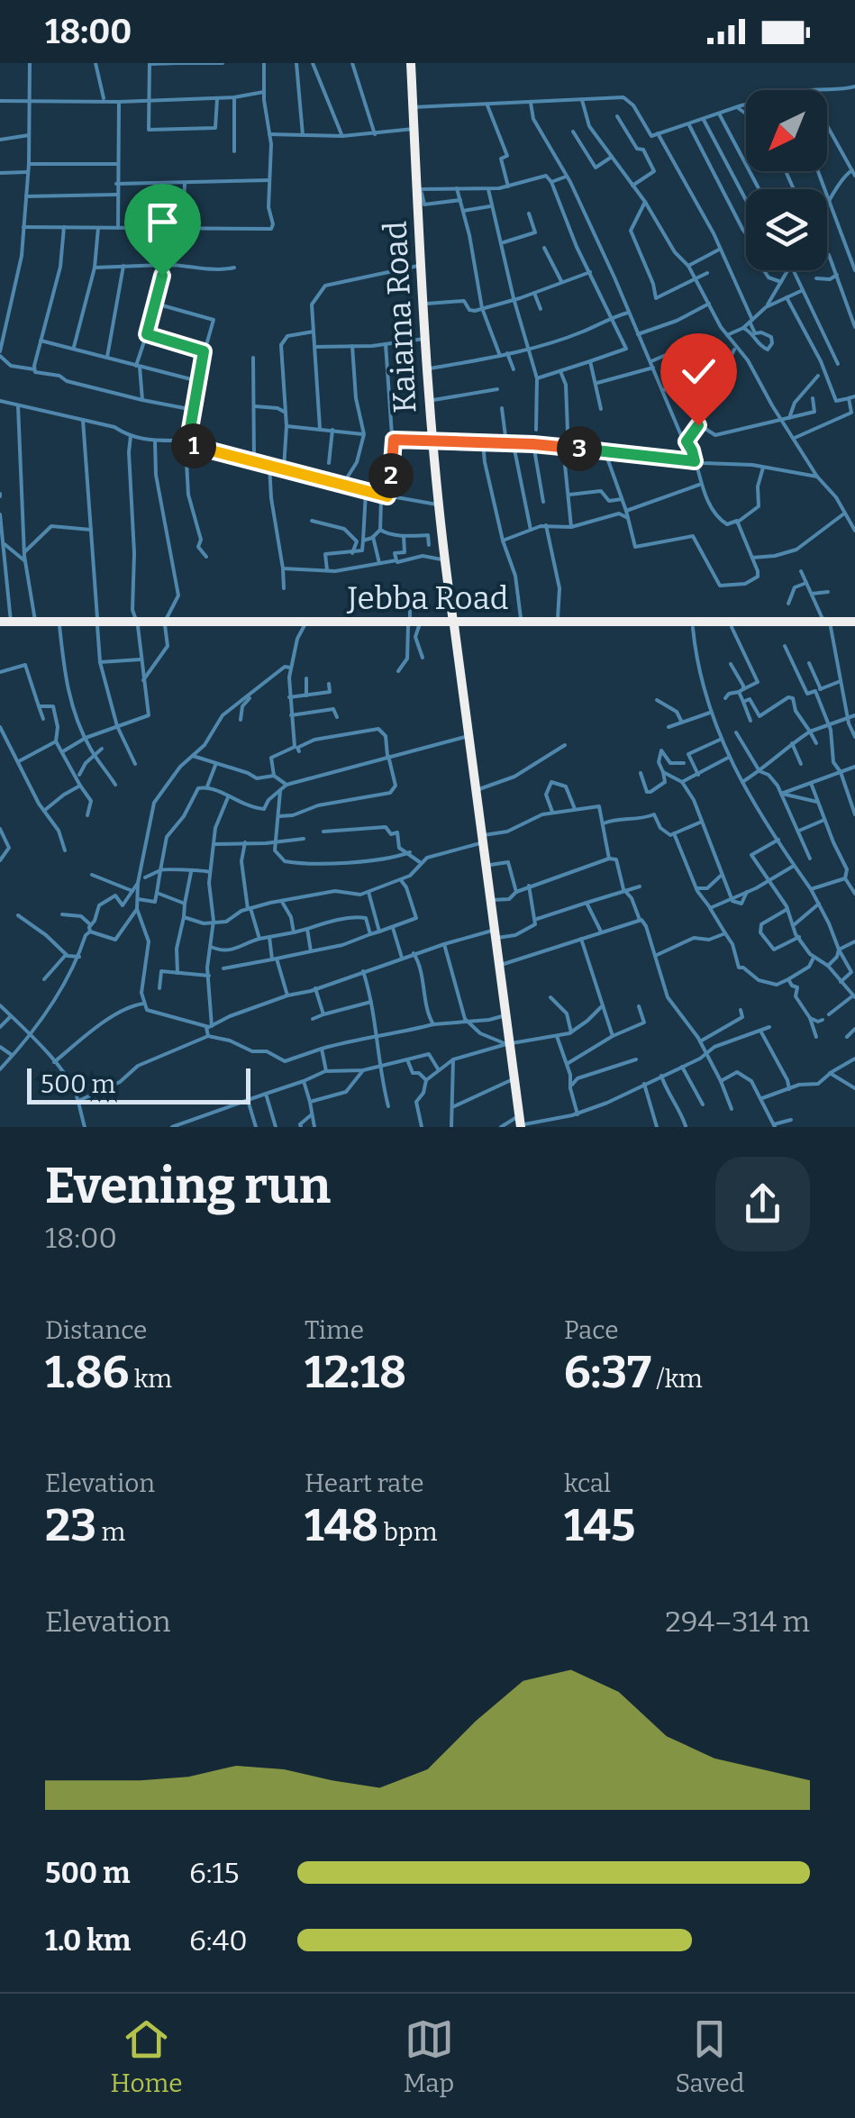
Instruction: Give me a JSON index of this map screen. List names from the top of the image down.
{
  "streets": {
    "highway": ["Kaiama Road", "Jebba Road"]
  },
  "crossings": [
    ["Kaiama Road", "Jebba Road"]
  ],
  "scale_bar": "500 m",
  "north": "bottom left",
  "page": {
    "status": "18:00",
    "pins": ["1", "3", "2"],
    "scale": "500 m",
    "heading": ["Evening run", "18:00"],
    "stats": [
      ["Distance", "1.86 km"],
      ["Time", "12:18"],
      ["Pace", "6:37 /km"],
      ["Elevation", "23 m"],
      ["Heart rate", "148 bpm"],
      ["kcal", "145"]
    ],
    "chart": ["Elevation", "294–314 m"],
    "list": [
      {
        "name": "500 m",
        "note": "6:15"
      },
      {
        "name": "1.0 km",
        "note": "6:40"
      }
    ],
    "tabs": ["Home", "Map", "Saved"]
  }
}
